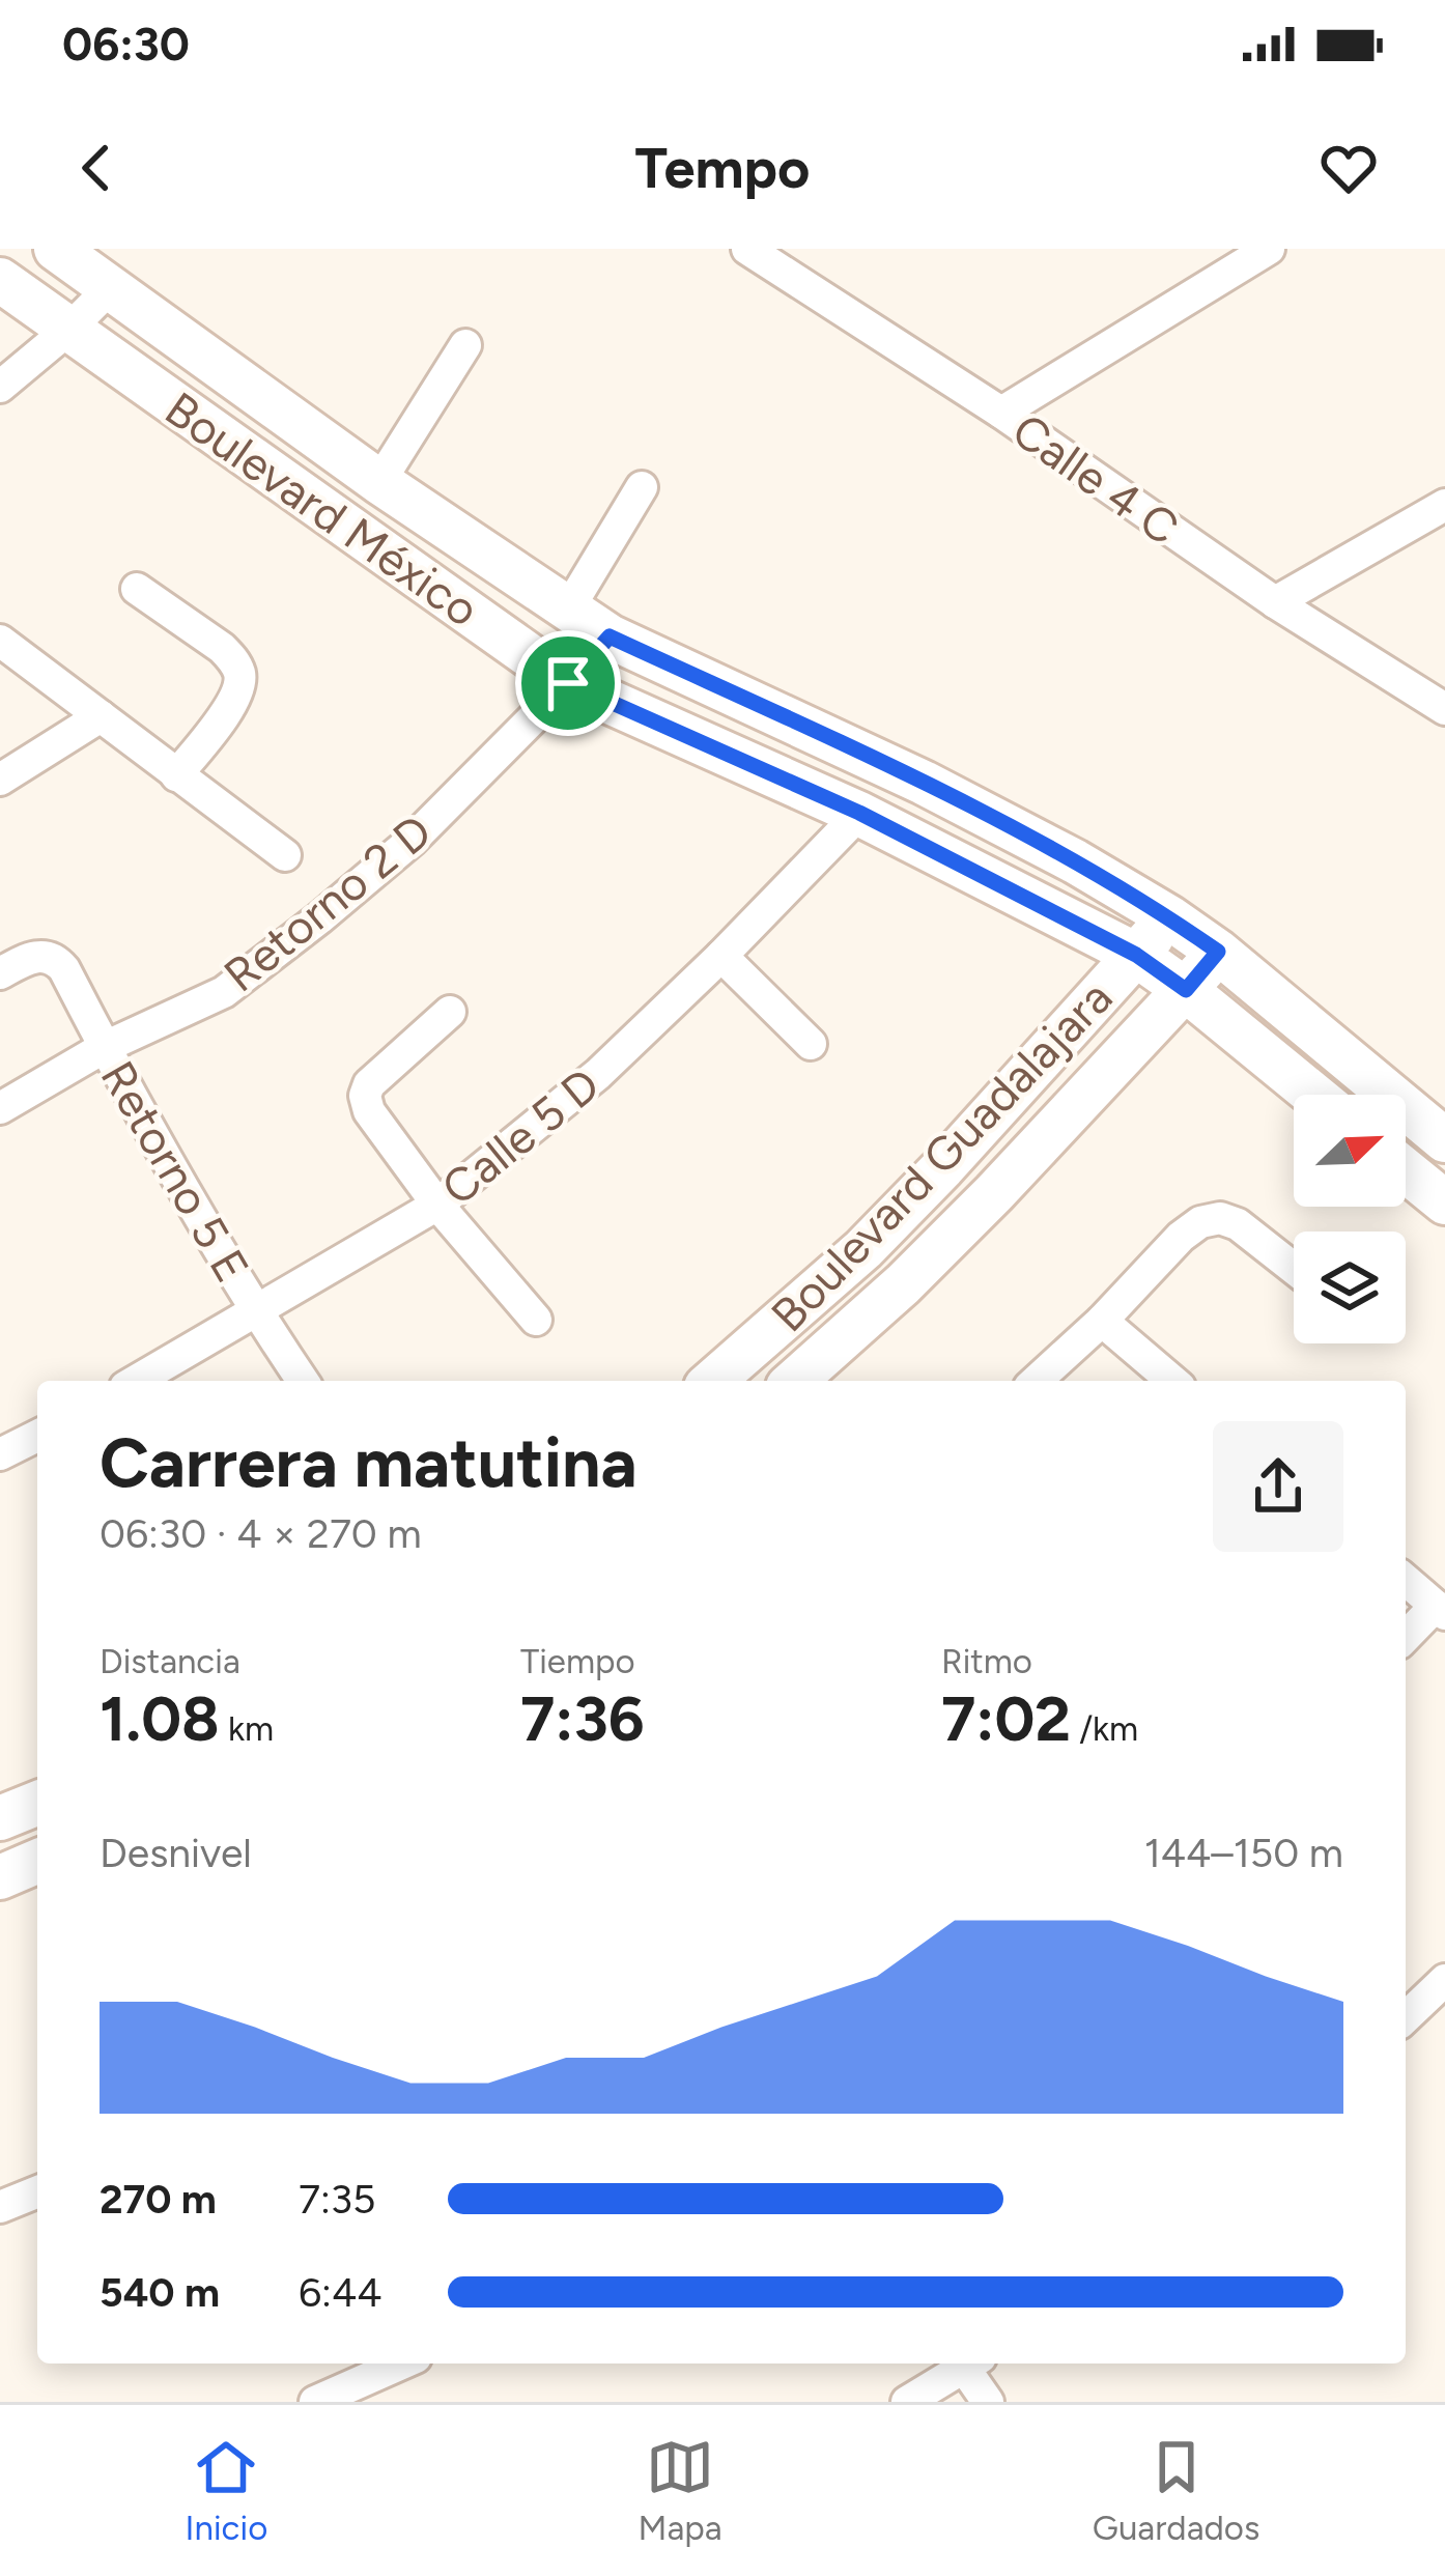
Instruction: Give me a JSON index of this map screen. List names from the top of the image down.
{
  "streets": {
    "street": [
      "Calle 4 C",
      "Boulevard México",
      "Retorno 2 D",
      "Calle 5 D",
      "Boulevard Guadalajara",
      "Retorno 5 E"
    ]
  },
  "crossings": [
    ["Boulevard México", "Retorno 2 D"],
    ["Boulevard México", "Calle 5 D"],
    ["Boulevard México", "Boulevard Guadalajara"],
    ["Retorno 2 D", "Retorno 5 E"],
    ["Calle 5 D", "Retorno 5 E"]
  ],
  "north": "top right",
  "page": {
    "status": "06:30",
    "header": "Tempo",
    "heading": ["Carrera matutina", "06:30 · 4 × 270 m"],
    "stats": [
      ["Distancia", "1.08 km"],
      ["Tiempo", "7:36"],
      ["Ritmo", "7:02 /km"]
    ],
    "chart": ["Desnivel", "144–150 m"],
    "list": [
      {
        "name": "270 m",
        "note": "7:35"
      },
      {
        "name": "540 m",
        "note": "6:44"
      }
    ],
    "tabs": ["Inicio", "Mapa", "Guardados"]
  }
}
